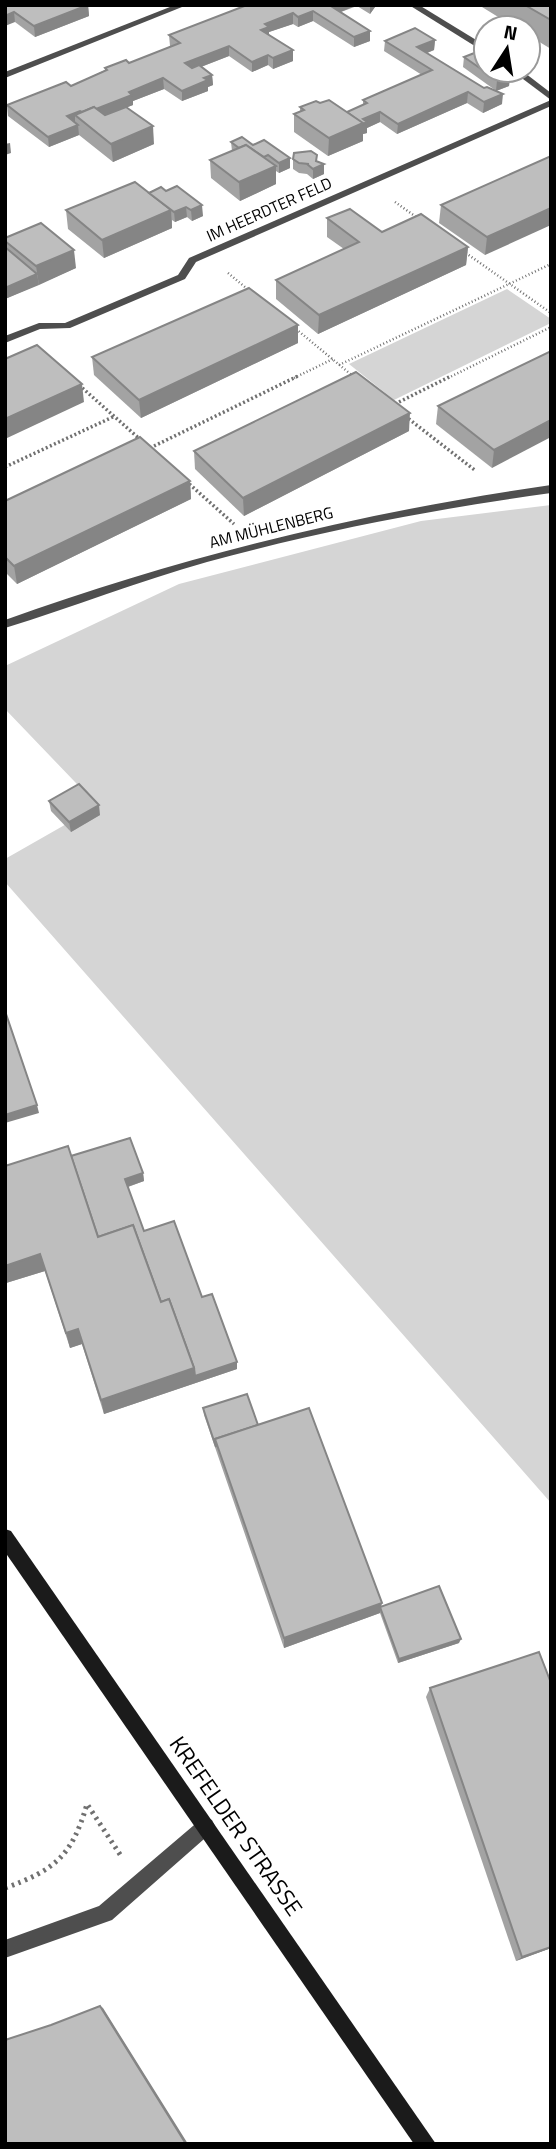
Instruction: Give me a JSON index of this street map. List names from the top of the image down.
{
  "streets": {
    "main road": ["KREFELDER STRASSE"],
    "street": ["IM HEERDTER FELD", "AM MÜHLENBERG"]
  },
  "north": "top"
}
